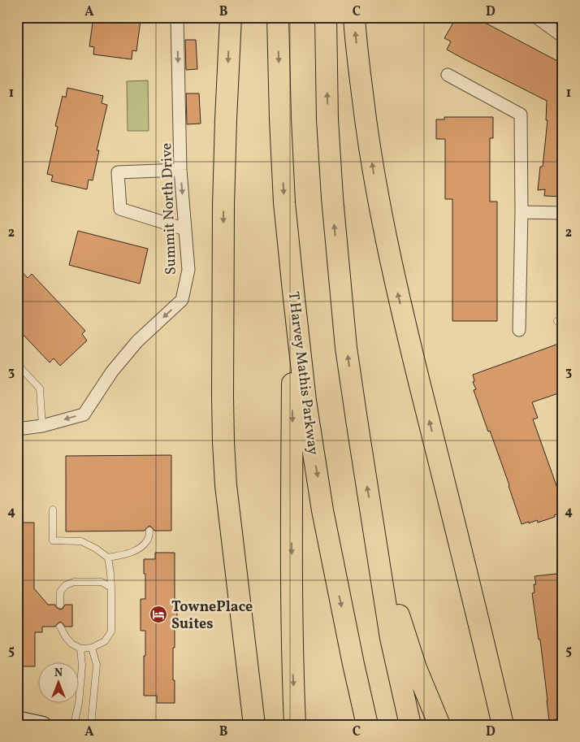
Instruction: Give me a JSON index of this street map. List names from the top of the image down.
{
  "streets": {
    "highway": ["T Harvey Mathis Parkway"],
    "street": ["Summit North Drive"]
  },
  "one_way": ["Summit North Drive"],
  "places": {
    "hotel": ["TownePlace Suites"]
  },
  "north": "top",
  "grid": {
    "columns": [
      "A",
      "B",
      "C",
      "D"
    ],
    "rows": [
      "1",
      "2",
      "3",
      "4",
      "5"
    ]
  }
}
